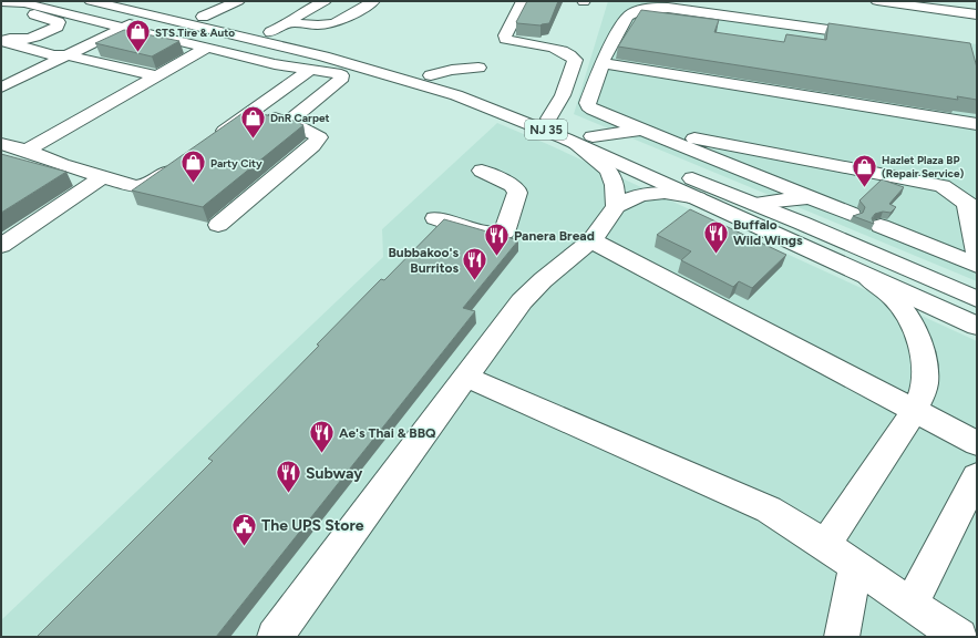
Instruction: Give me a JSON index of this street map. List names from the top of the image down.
{
  "streets": {
    "main road": ["NJ 35"]
  },
  "places": {
    "shop": [
      "STS Tire & Auto",
      "DnR Carpet",
      "Party City",
      "Hazlet Plaza BP (Repair Service)"
    ],
    "restaurant": [
      "Buffalo Wild Wings",
      "Panera Bread",
      "Bubbakoo's Burritos",
      "Ae's Thai & BBQ",
      "Subway"
    ],
    "public building": ["The UPS Store"]
  }
}
